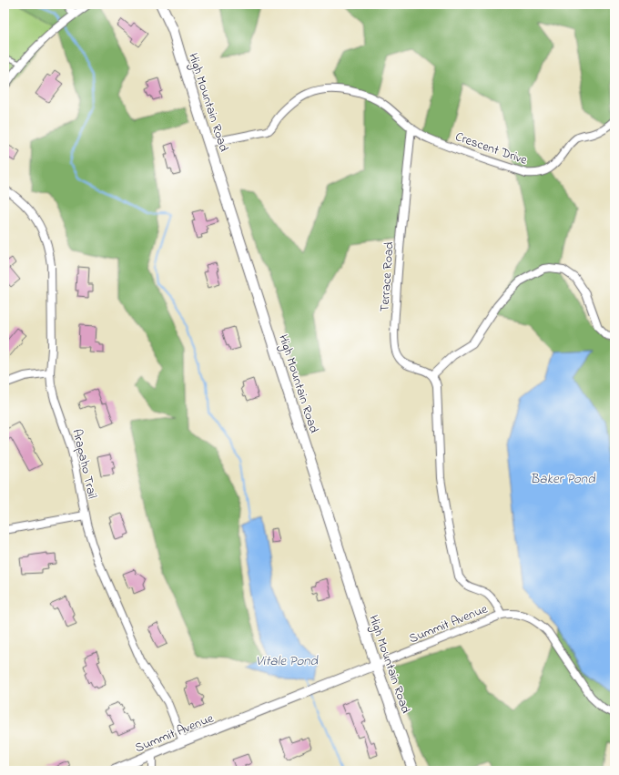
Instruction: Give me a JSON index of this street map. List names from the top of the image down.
{
  "streets": {
    "main road": ["High Mountain Road"],
    "street": [
      "Crescent Drive",
      "Terrace Road",
      "Arapaho Trail",
      "Summit Avenue"
    ]
  },
  "crossings": [
    ["High Mountain Road", "Summit Avenue"],
    ["Crescent Drive", "Terrace Road"],
    ["Arapaho Trail", "Summit Avenue"]
  ],
  "water": ["Baker Pond", "Vitale Pond"]
}
